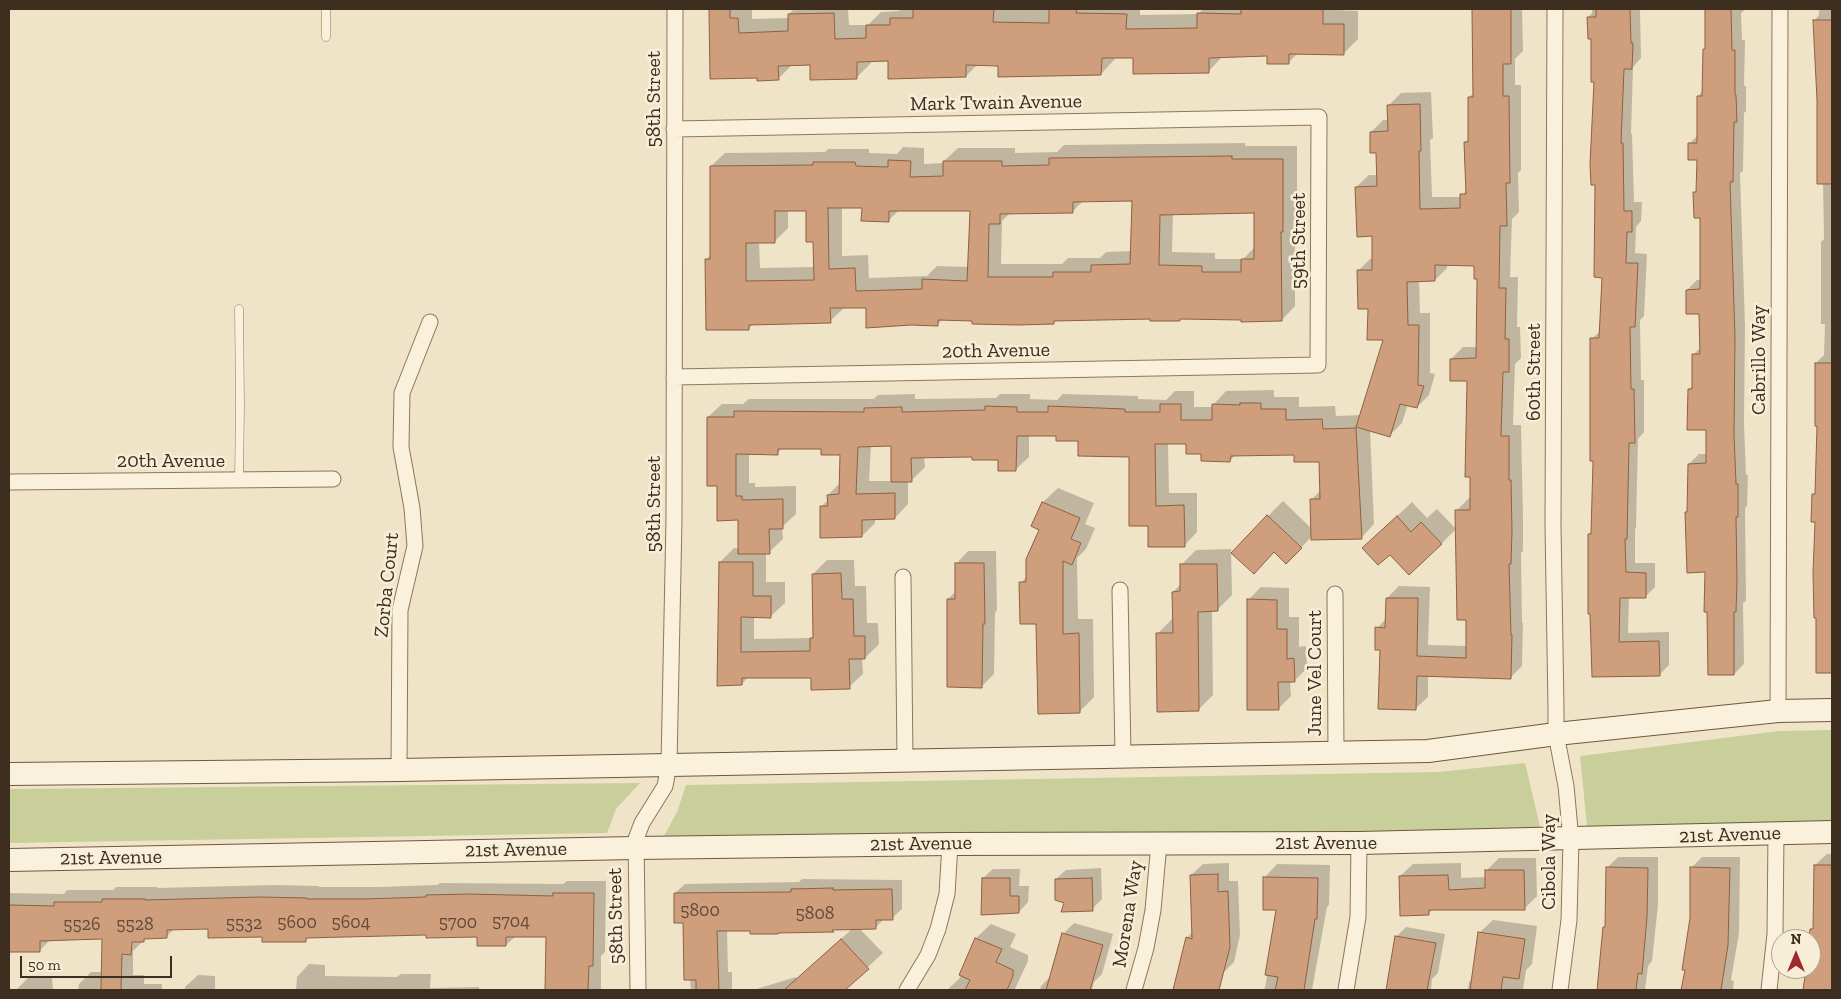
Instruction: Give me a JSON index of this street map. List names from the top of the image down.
{
  "streets": {
    "street": [
      "58th Street",
      "Mark Twain Avenue",
      "59th Street",
      "20th Avenue",
      "Cabrillo Way",
      "60th Street",
      "Zorba Court",
      "June Vel Court",
      "21st Avenue",
      "Cibola Way",
      "Morena Way"
    ]
  },
  "crossings": [
    ["58th Street", "Mark Twain Avenue"],
    ["58th Street", "20th Avenue"],
    ["58th Street", "21st Avenue"],
    ["Mark Twain Avenue", "59th Street"],
    ["59th Street", "20th Avenue"],
    ["60th Street", "Cibola Way"],
    ["21st Avenue", "Cibola Way"],
    ["21st Avenue", "Morena Way"]
  ],
  "house_numbers": [
    "5800",
    "5808",
    "5704",
    "5600",
    "5604",
    "5700",
    "5532",
    "5526",
    "5528"
  ],
  "scale_bar": "50 m",
  "north": "top"
}
